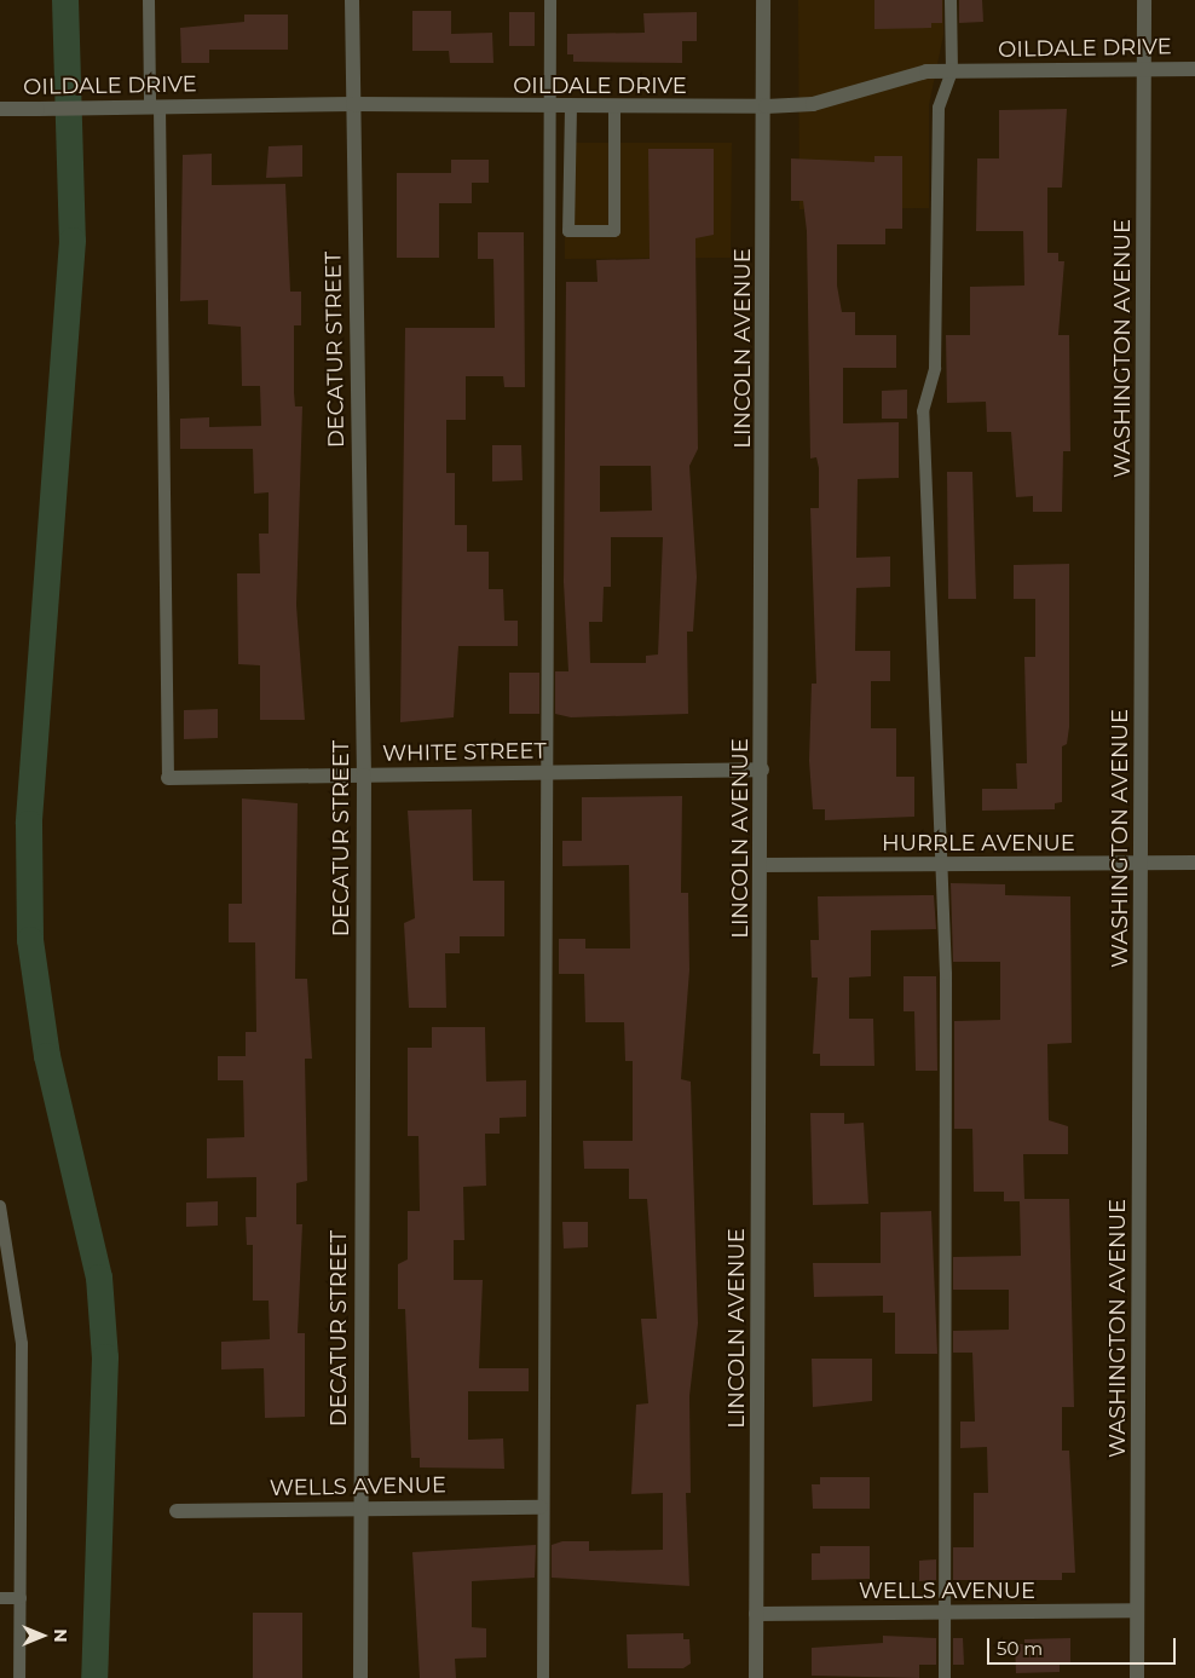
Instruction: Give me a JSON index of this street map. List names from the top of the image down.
{
  "streets": {
    "street": [
      "OILDALE DRIVE",
      "LINCOLN AVENUE",
      "WASHINGTON AVENUE",
      "DECATUR STREET",
      "WHITE STREET",
      "HURRLE AVENUE",
      "WELLS AVENUE"
    ]
  },
  "crossings": [
    ["OILDALE DRIVE", "LINCOLN AVENUE"],
    ["OILDALE DRIVE", "WASHINGTON AVENUE"],
    ["OILDALE DRIVE", "DECATUR STREET"],
    ["LINCOLN AVENUE", "WHITE STREET"],
    ["LINCOLN AVENUE", "HURRLE AVENUE"],
    ["LINCOLN AVENUE", "WELLS AVENUE"],
    ["WASHINGTON AVENUE", "HURRLE AVENUE"],
    ["WASHINGTON AVENUE", "WELLS AVENUE"],
    ["DECATUR STREET", "WHITE STREET"],
    ["DECATUR STREET", "WELLS AVENUE"]
  ],
  "scale_bar": "50 m",
  "north": "right"
}
